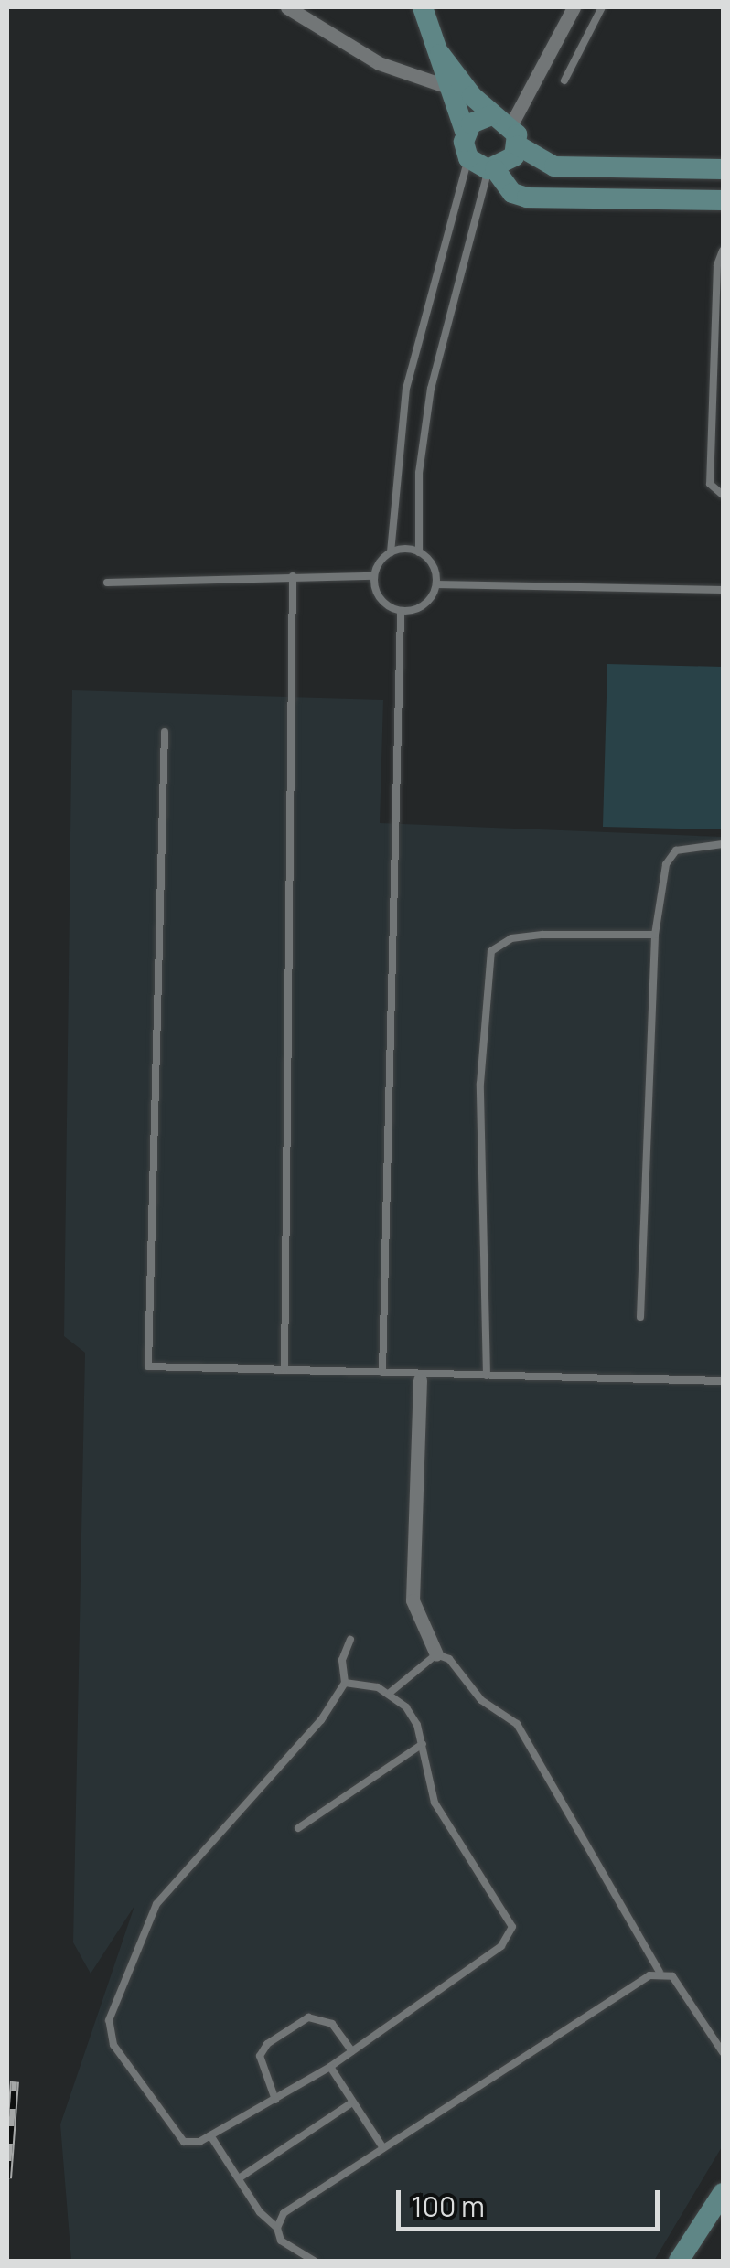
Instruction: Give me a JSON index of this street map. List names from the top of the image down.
{
  "scale_bar": "100 m"
}
